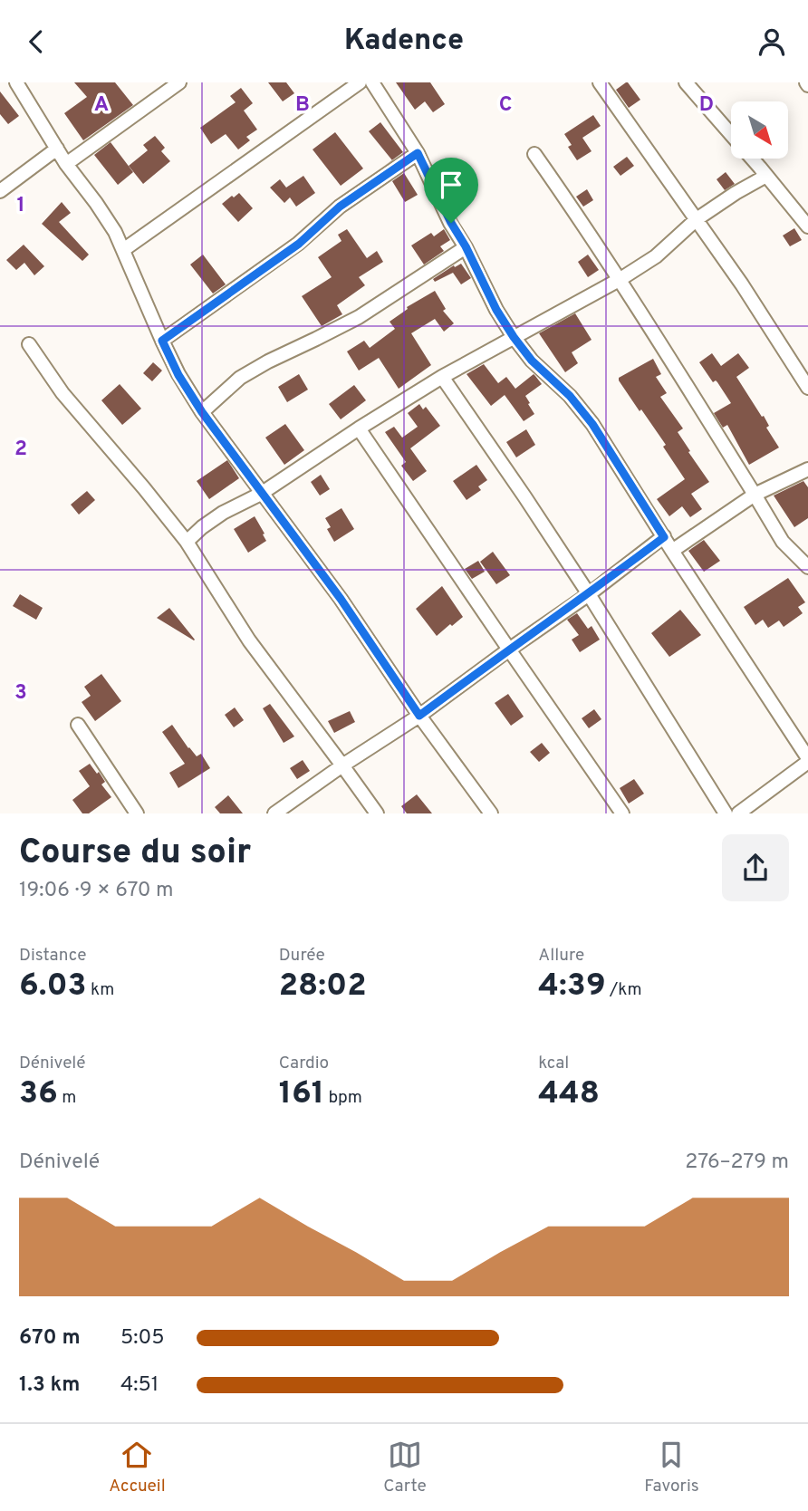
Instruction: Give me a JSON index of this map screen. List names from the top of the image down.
{
  "north": "bottom right",
  "page": {
    "header": "Kadence",
    "heading": ["Course du soir", "19:06 · 9 × 670 m"],
    "stats": [
      ["Distance", "6.03 km"],
      ["Durée", "28:02"],
      ["Allure", "4:39 /km"],
      ["Dénivelé", "36 m"],
      ["Cardio", "161 bpm"],
      ["kcal", "448"]
    ],
    "chart": ["Dénivelé", "276–279 m"],
    "list": [
      {
        "name": "670 m",
        "note": "5:05"
      },
      {
        "name": "1.3 km",
        "note": "4:51"
      }
    ],
    "tabs": ["Accueil", "Carte", "Favoris"]
  },
  "grid": {
    "columns": [
      "A",
      "B",
      "C",
      "D"
    ],
    "rows": ["1", "2", "3"]
  }
}
